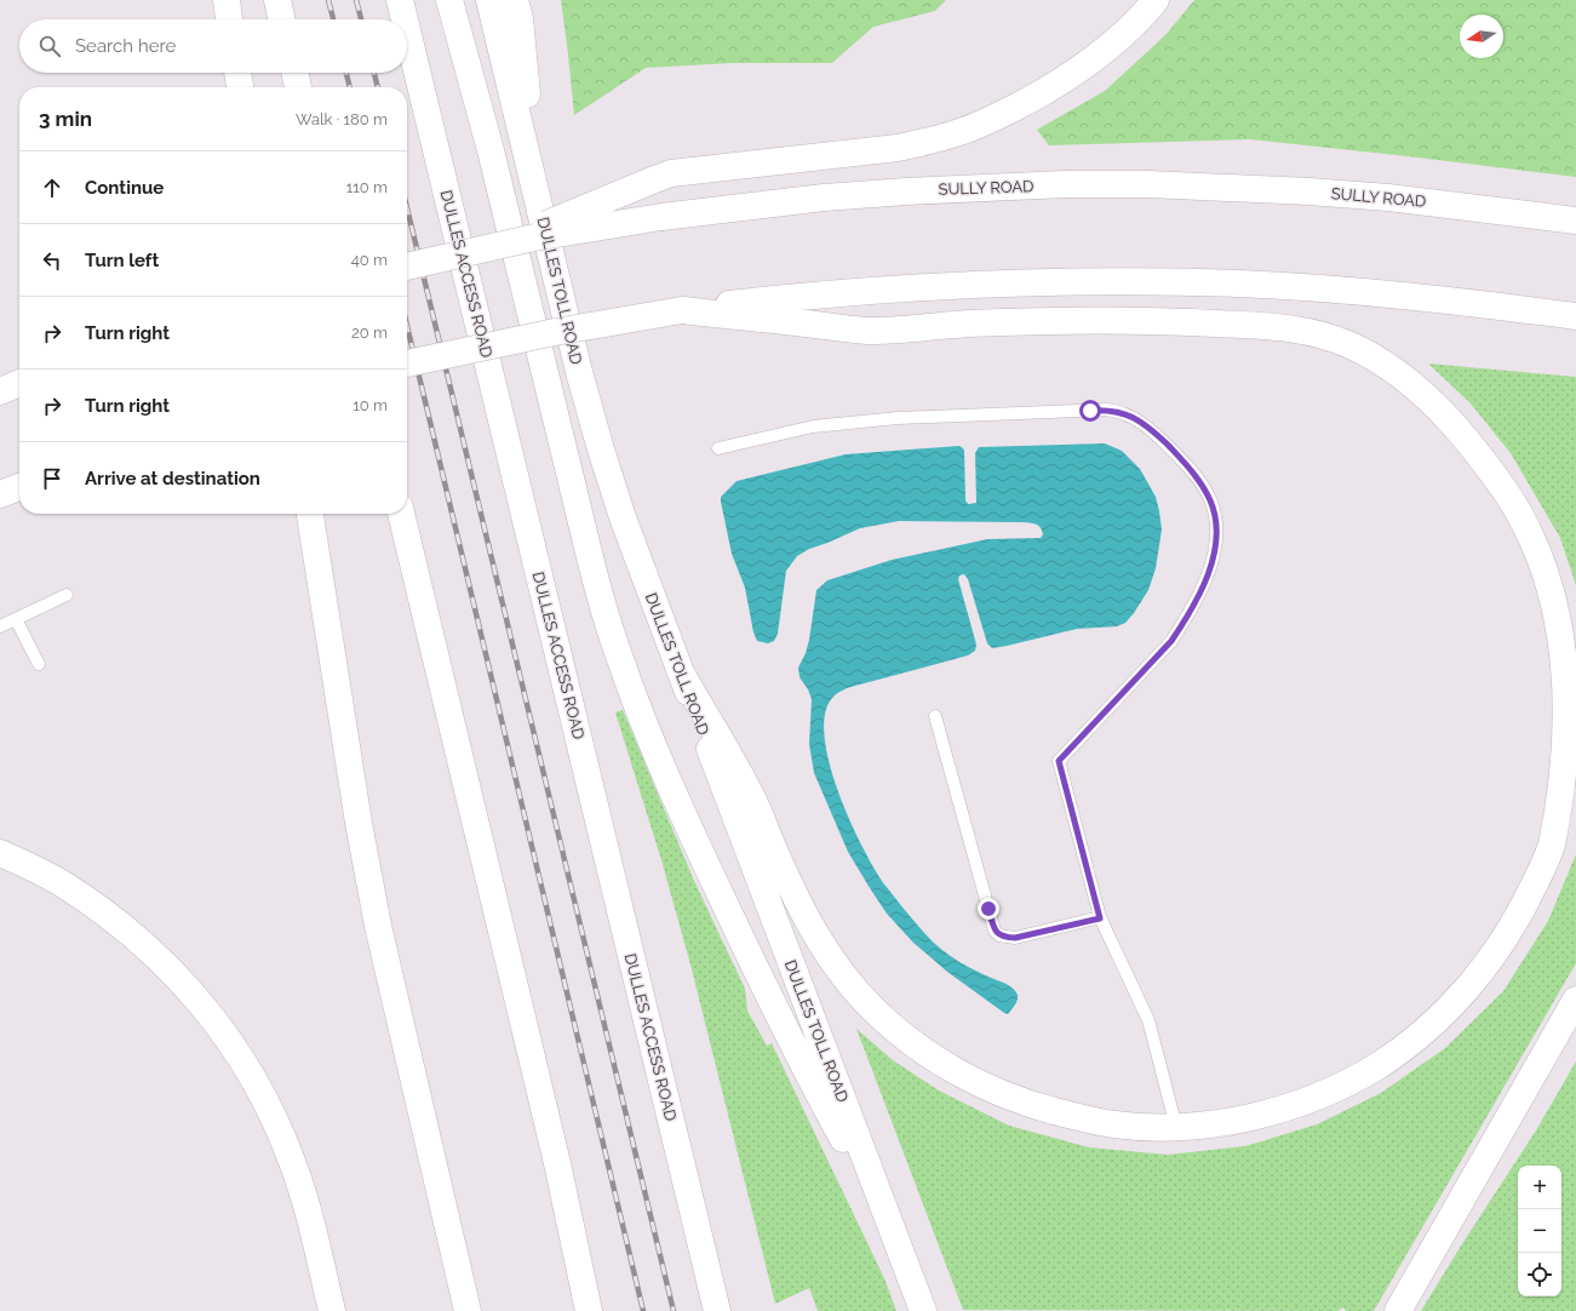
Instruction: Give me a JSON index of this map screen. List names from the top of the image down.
{
  "streets": {
    "highway": ["SULLY ROAD", "DULLES ACCESS ROAD", "DULLES TOLL ROAD"]
  },
  "north": "left",
  "page": {
    "search": "Search here",
    "heading": ["3 min", "Walk · 180 m"],
    "list": [
      ["Continue", "110 m"],
      ["Turn left", "40 m"],
      ["Turn right", "20 m"],
      ["Turn right", "10 m"],
      "Arrive at destination"
    ],
    "map_buttons": ["+", "−"]
  }
}
